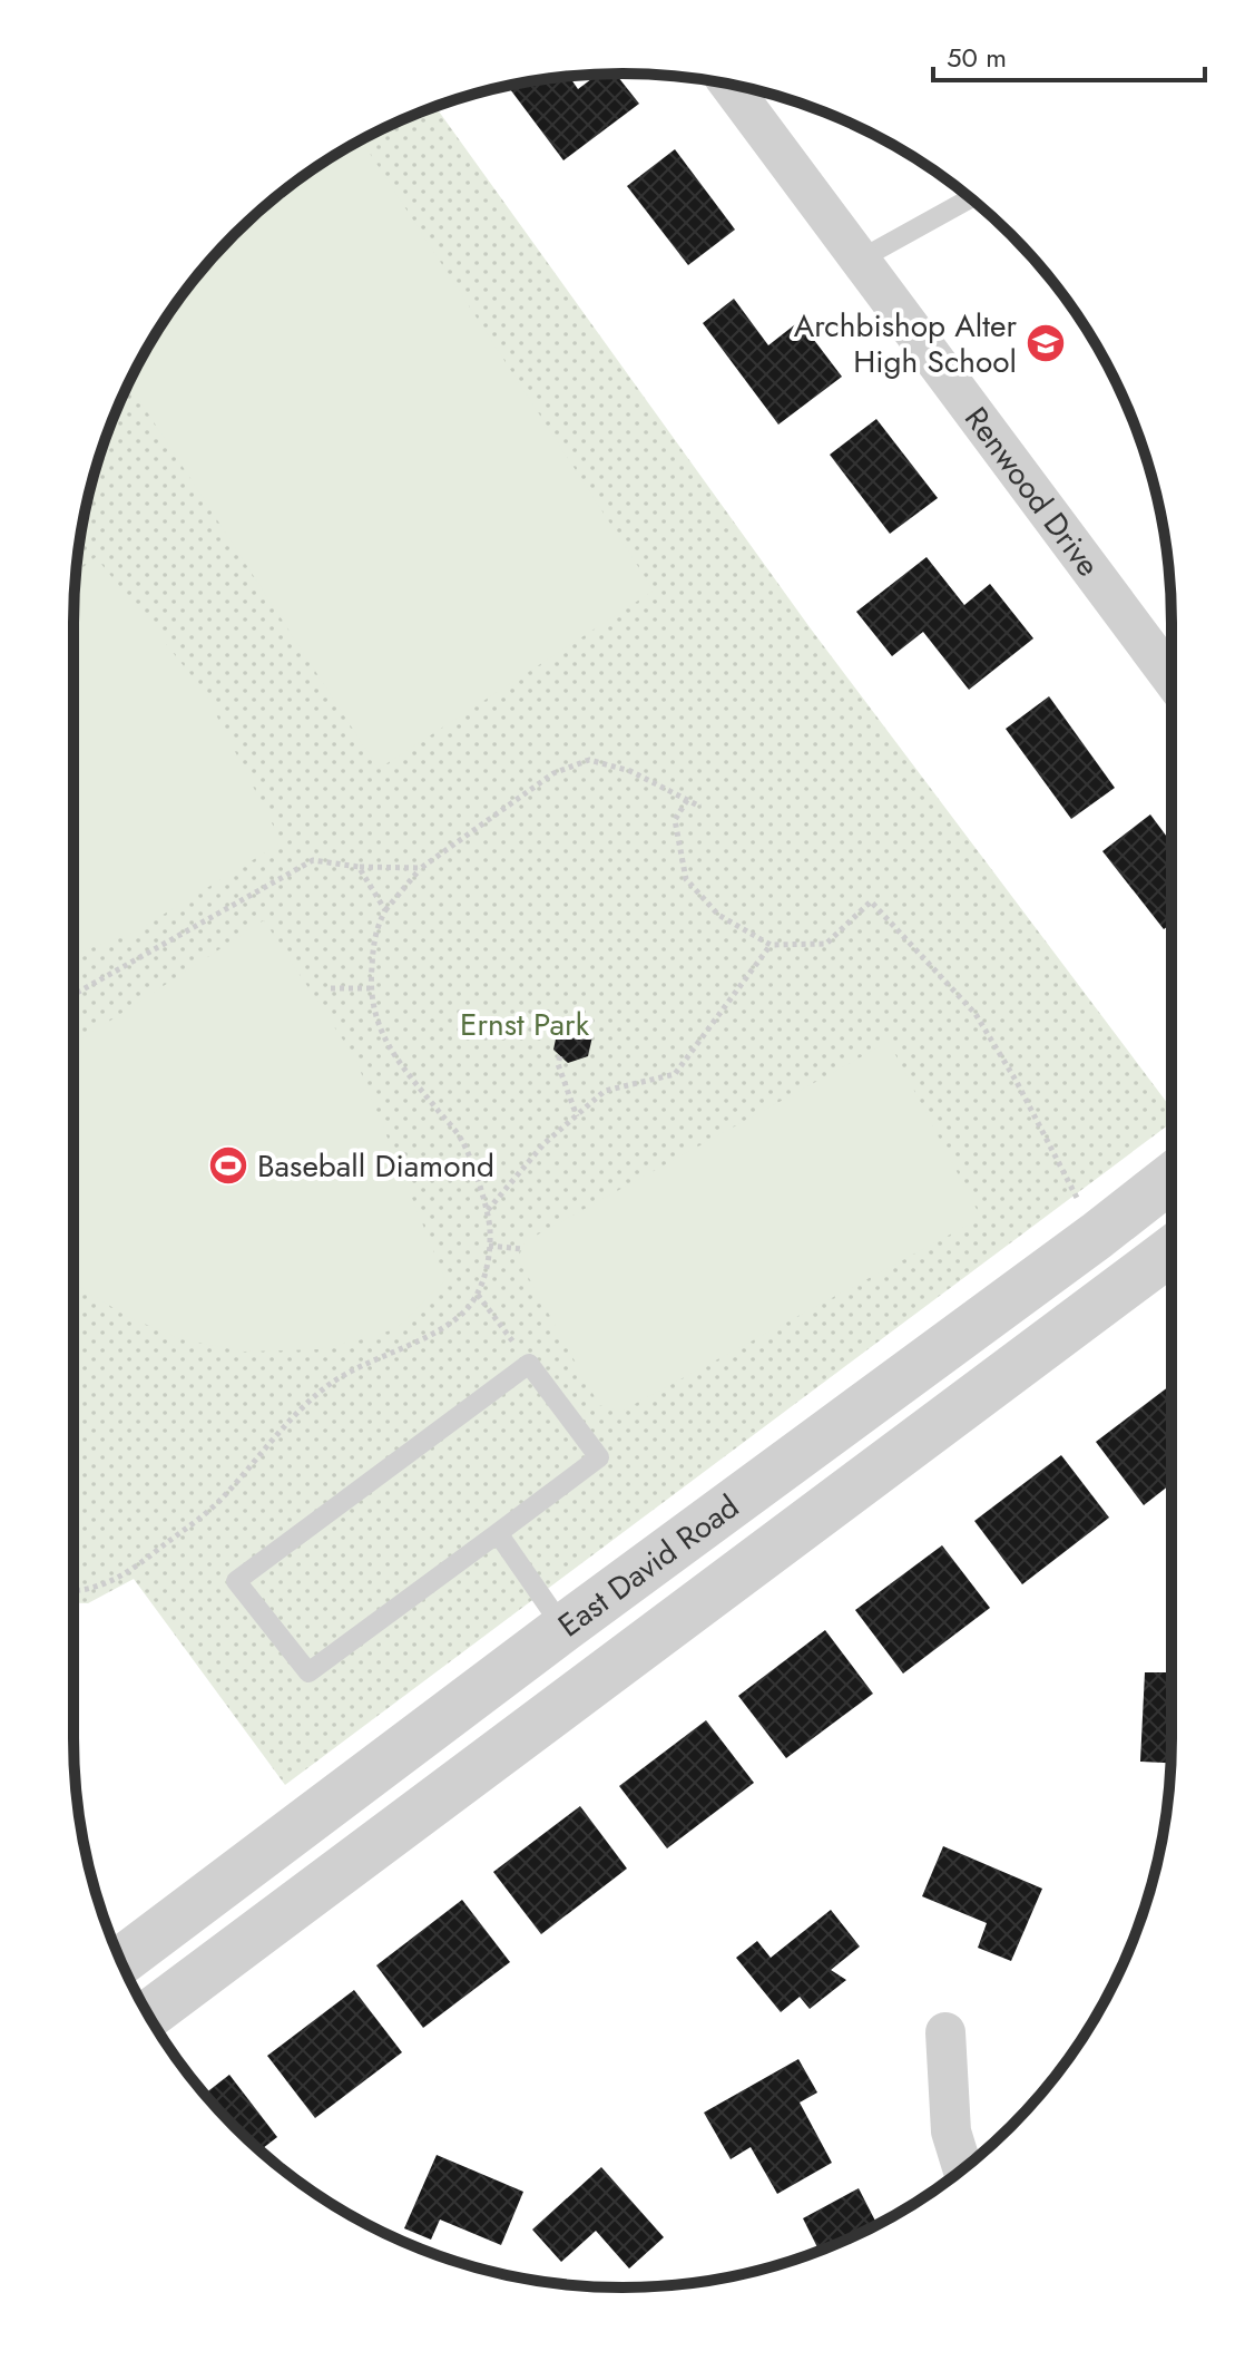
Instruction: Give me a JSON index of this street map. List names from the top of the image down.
{
  "streets": {
    "street": ["Renwood Drive", "East David Road"]
  },
  "parks": ["Ernst Park"],
  "places": {
    "school or university": ["Archbishop Alter High School"],
    "sports": ["Baseball Diamond"]
  },
  "scale_bar": "50 m"
}
